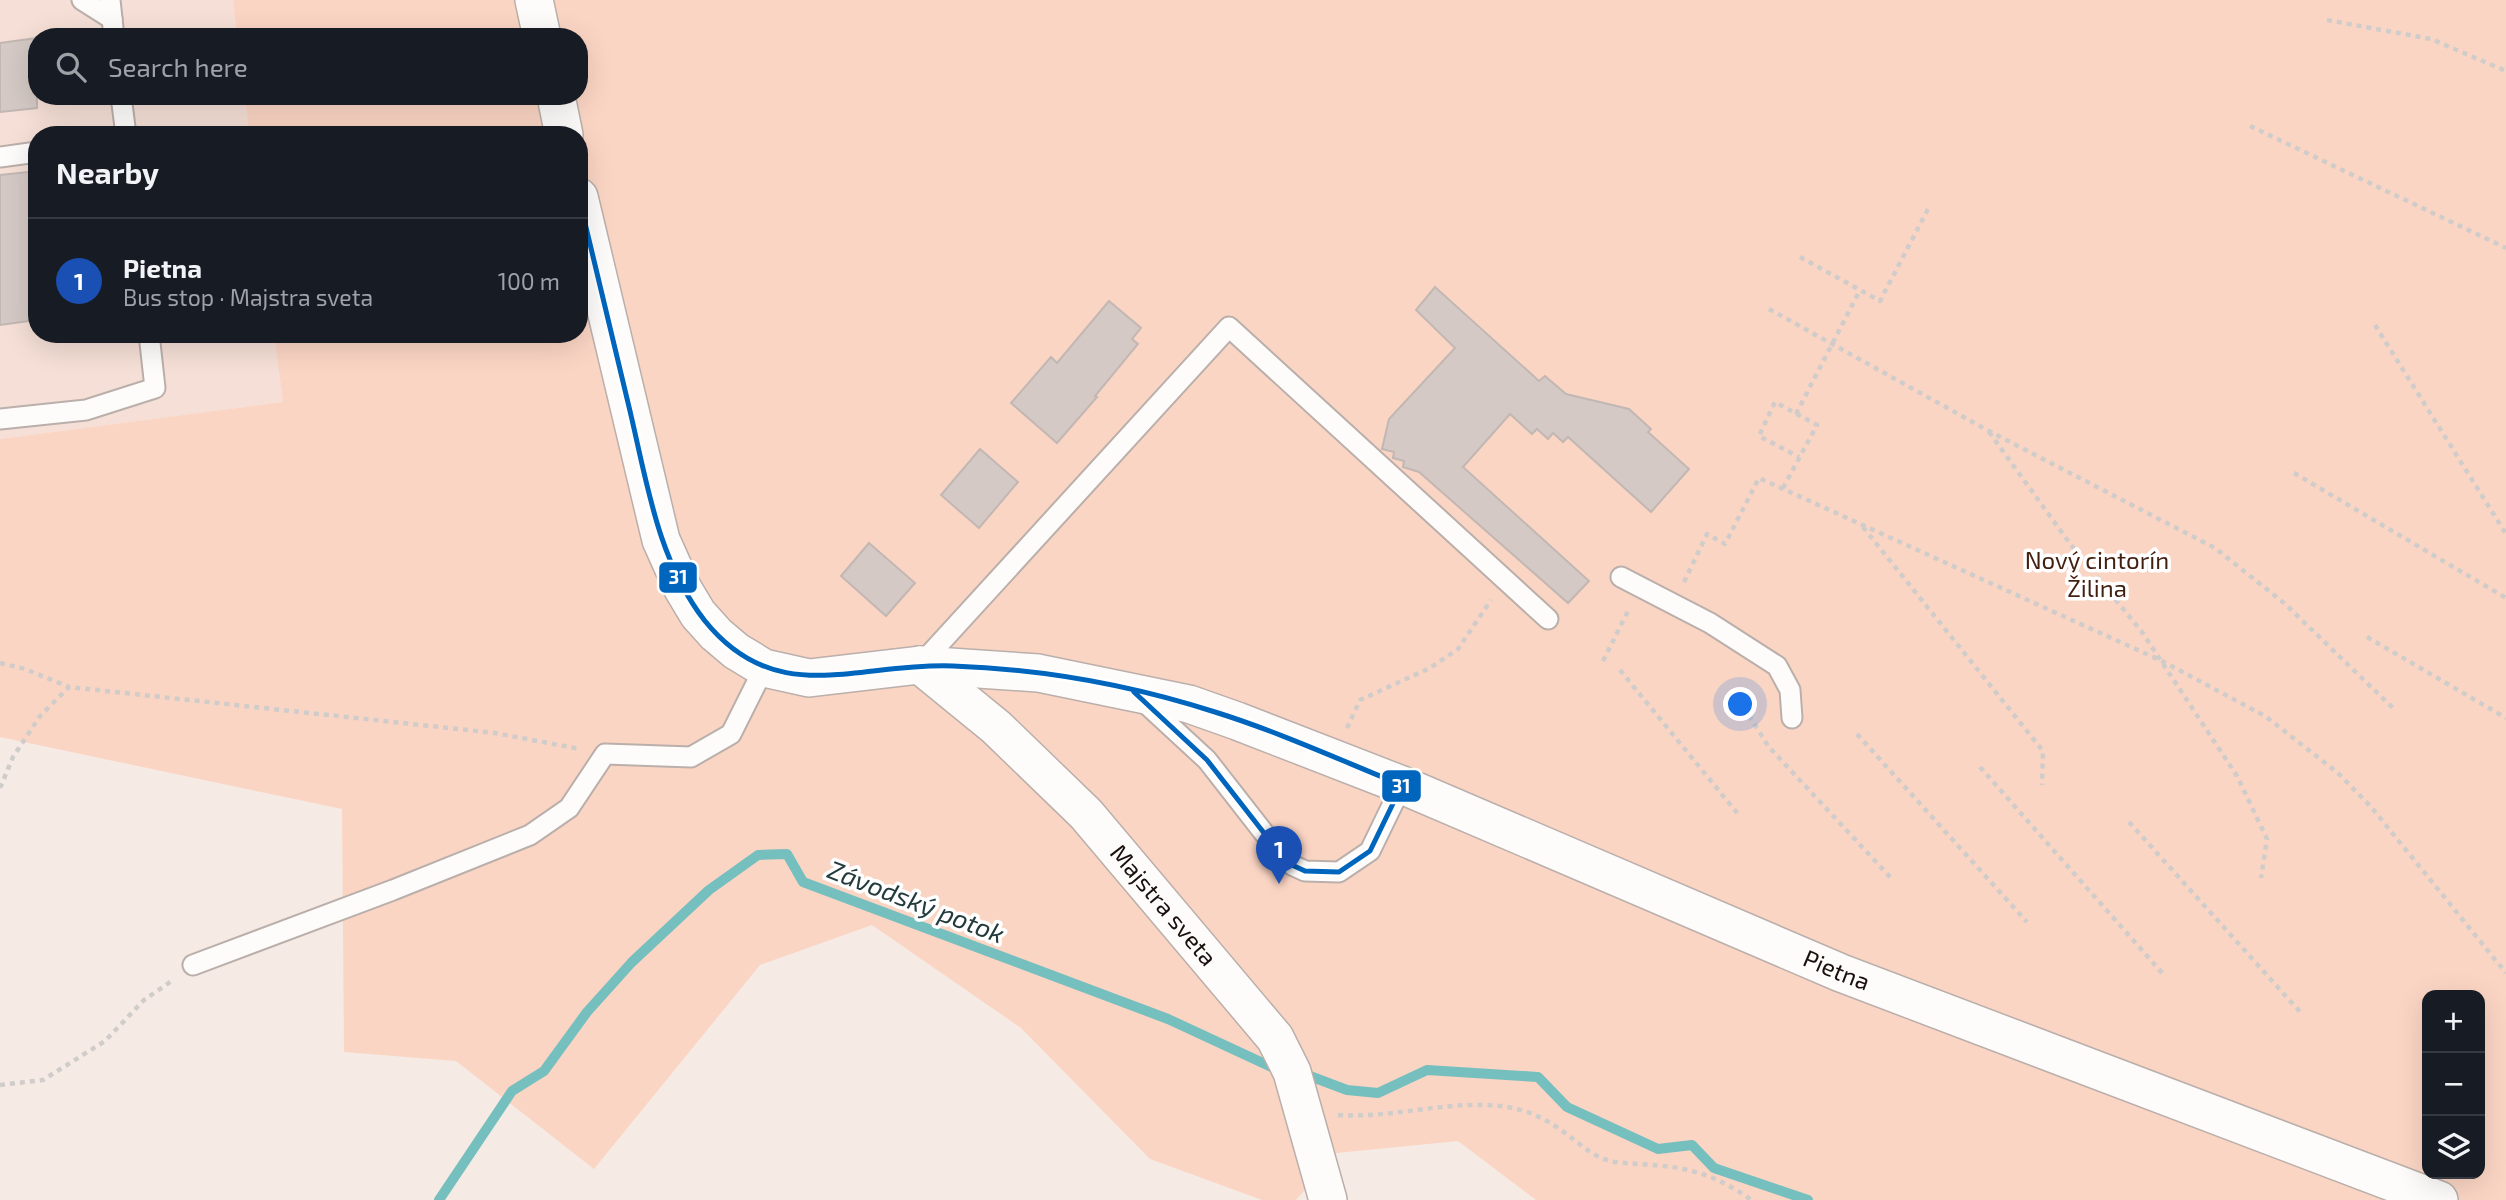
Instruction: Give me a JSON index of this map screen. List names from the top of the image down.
{
  "streets": {
    "street": ["Majstra sveta", "Pietna"]
  },
  "crossings": [
    ["Majstra sveta", "Pietna"]
  ],
  "water": ["Závodský potok"],
  "parks": ["Nový cintorín Žilina"],
  "lines": ["transit line 31"],
  "page": {
    "search": "Search here",
    "heading": "Nearby",
    "list": [
      {
        "mark": "1",
        "name": "Pietna",
        "note": "Bus stop · Majstra sveta",
        "value": "100 m"
      }
    ],
    "pins": "1",
    "map_buttons": ["+", "−"]
  }
}
